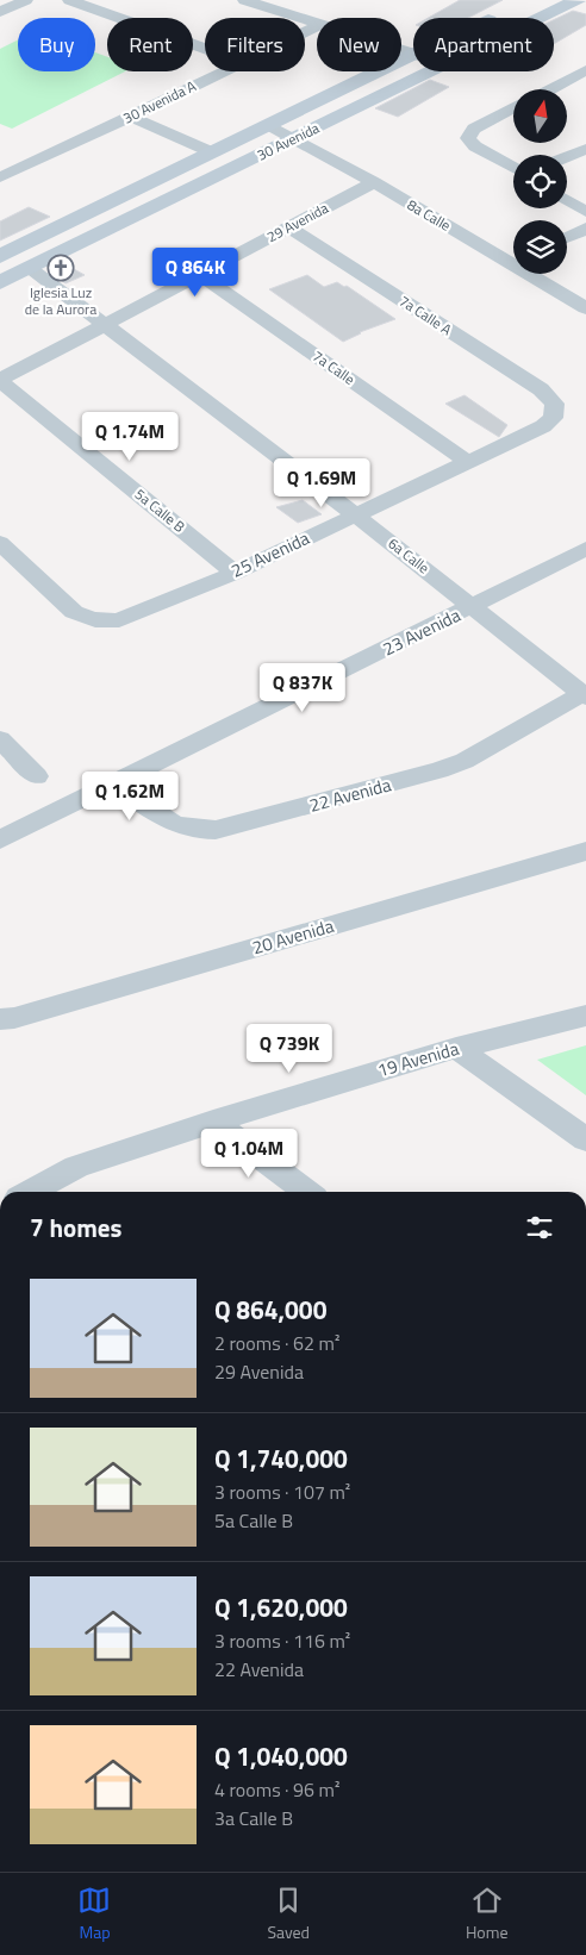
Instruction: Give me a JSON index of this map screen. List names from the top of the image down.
{
  "streets": {
    "street": [
      "30 Avenida A",
      "30 Avenida",
      "8a Calle",
      "29 Avenida",
      "7a Calle A",
      "7a Calle",
      "5a Calle B",
      "25 Avenida",
      "6a Calle",
      "23 Avenida",
      "22 Avenida",
      "20 Avenida",
      "19 Avenida"
    ]
  },
  "crossings": [
    ["30 Avenida", "8a Calle"],
    ["30 Avenida", "6a Calle"],
    ["8a Calle", "29 Avenida"],
    ["29 Avenida", "7a Calle A"],
    ["29 Avenida", "7a Calle"],
    ["29 Avenida", "5a Calle B"],
    ["29 Avenida", "6a Calle"],
    ["7a Calle A", "25 Avenida"],
    ["7a Calle", "25 Avenida"],
    ["5a Calle B", "25 Avenida"],
    ["25 Avenida", "6a Calle"],
    ["6a Calle", "23 Avenida"],
    ["6a Calle", "22 Avenida"],
    ["23 Avenida", "22 Avenida"]
  ],
  "places": {
    "church": ["Iglesia Luz de la Aurora"]
  },
  "north": "top",
  "page": {
    "chip": [
      "Buy",
      "Rent",
      "Filters",
      "New",
      "Apartment"
    ],
    "price": [
      "Q 864K",
      "Q 1.74M",
      "Q 1.69M",
      "Q 837K",
      "Q 1.62M",
      "Q 739K",
      "Q 1.04M"
    ],
    "heading": "7 homes",
    "list": [
      {
        "name": "Q 864,000",
        "note": "2 rooms · 62 m² · 29 Avenida"
      },
      {
        "name": "Q 1,740,000",
        "note": "3 rooms · 107 m² · 5a Calle B"
      },
      {
        "name": "Q 1,620,000",
        "note": "3 rooms · 116 m² · 22 Avenida"
      },
      {
        "name": "Q 1,040,000",
        "note": "4 rooms · 96 m² · 3a Calle B"
      }
    ],
    "tabs": ["Map", "Saved", "Home"]
  }
}
